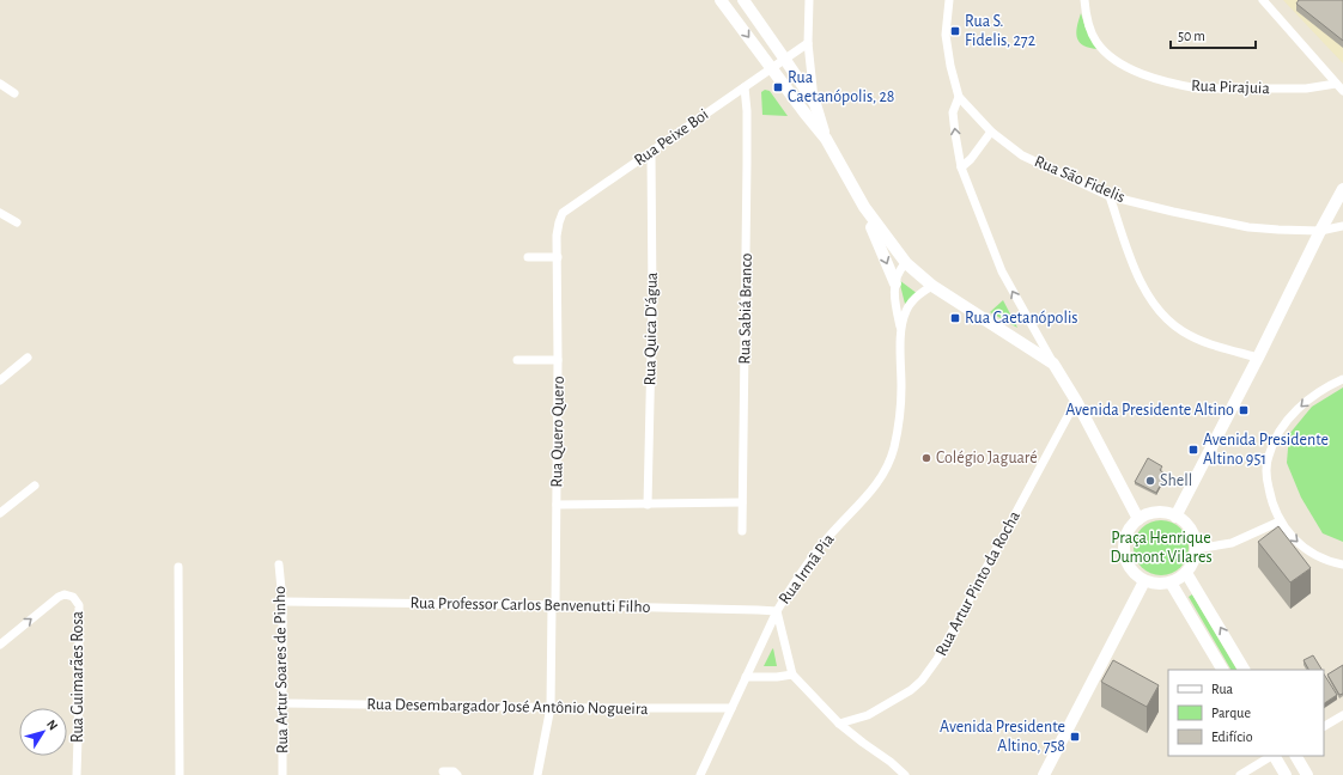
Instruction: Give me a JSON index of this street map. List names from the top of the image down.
{
  "streets": {
    "street": [
      "Rua Pirajuia",
      "Rua Peixe Boi",
      "Rua São Fidelis",
      "Rua Sabiá Branco",
      "Rua Quica D'água",
      "Rua Quero Quero",
      "Rua Irmã Pia",
      "Rua Artur Pinto da Rocha",
      "Rua Professor Carlos Benvenutti Filho",
      "Rua Artur Soares de Pinho",
      "Rua Guimarães Rosa",
      "Rua Desembargador José Antônio Nogueira"
    ]
  },
  "crossings": [
    ["Rua Peixe Boi", "Rua Sabiá Branco"],
    ["Rua Peixe Boi", "Rua Quica D'água"],
    ["Rua Peixe Boi", "Rua Quero Quero"],
    ["Rua Quero Quero", "Rua Professor Carlos Benvenutti Filho"],
    ["Rua Quero Quero", "Rua Desembargador José Antônio Nogueira"],
    ["Rua Irmã Pia", "Rua Artur Pinto da Rocha"],
    ["Rua Irmã Pia", "Rua Professor Carlos Benvenutti Filho"],
    ["Rua Professor Carlos Benvenutti Filho", "Rua Artur Soares de Pinho"],
    ["Rua Artur Soares de Pinho", "Rua Desembargador José Antônio Nogueira"]
  ],
  "parks": ["Praça Henrique Dumont Vilares"],
  "places": {
    "transit": [
      "Rua S. Fidelis, 272",
      "Rua Caetanópolis, 28",
      "Rua Caetanópolis",
      "Avenida Presidente Altino",
      "Avenida Presidente Altino 951",
      "Avenida Presidente Altino, 758"
    ],
    "other": ["Colégio Jaguaré", "Shell"]
  },
  "legend": ["Rua", "Parque", "Edifício"],
  "scale_bar": "50 m",
  "north": "top right"
}
